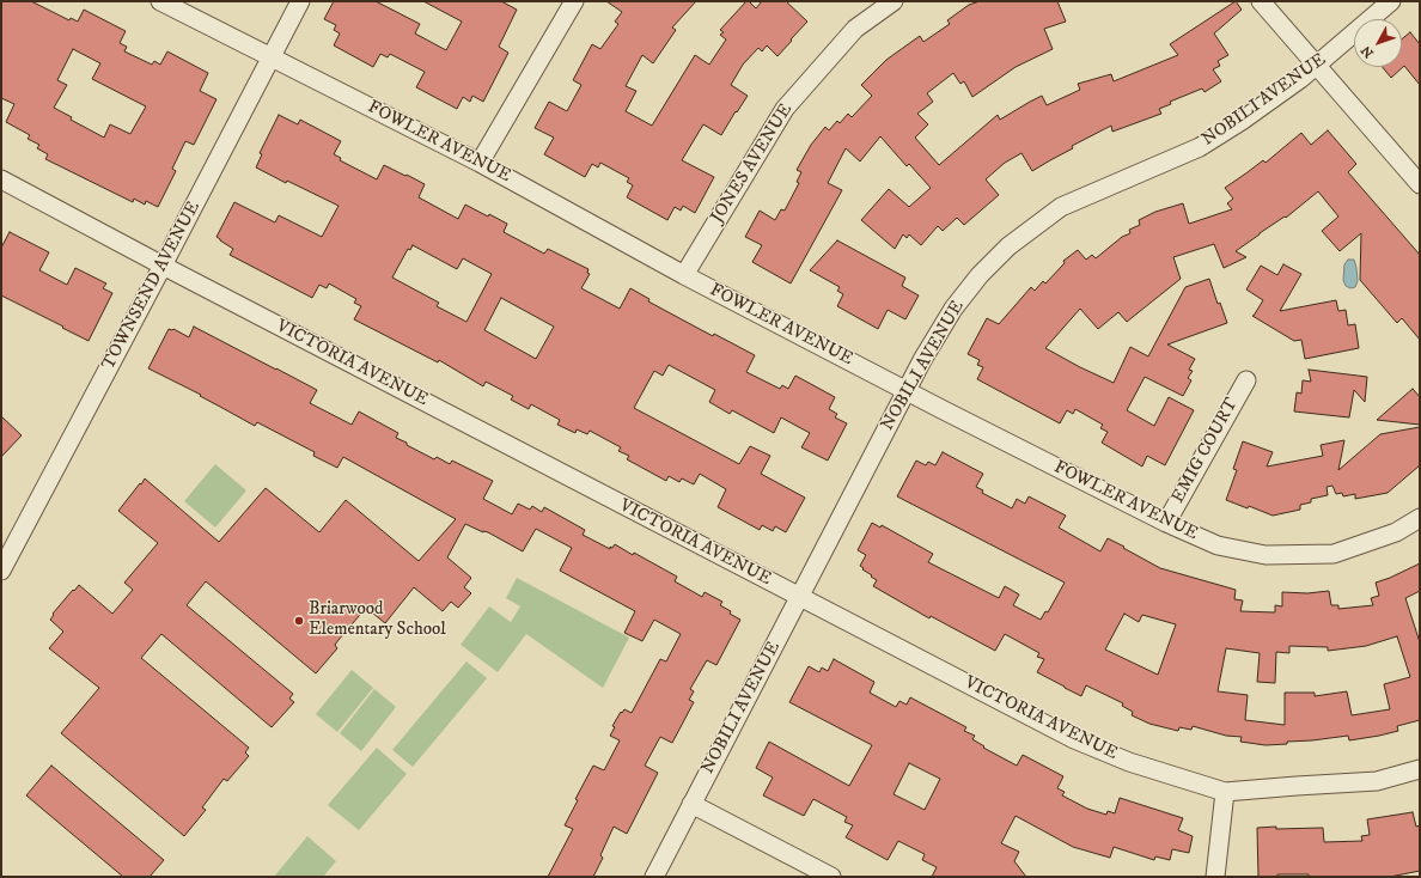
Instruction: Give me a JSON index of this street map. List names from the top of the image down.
{
  "streets": {
    "street": [
      "NOBILI AVENUE",
      "FOWLER AVENUE",
      "JONES AVENUE",
      "TOWNSEND AVENUE",
      "VICTORIA AVENUE",
      "EMIG COURT"
    ]
  },
  "crossings": [
    ["NOBILI AVENUE", "FOWLER AVENUE"],
    ["NOBILI AVENUE", "VICTORIA AVENUE"],
    ["FOWLER AVENUE", "JONES AVENUE"],
    ["FOWLER AVENUE", "TOWNSEND AVENUE"],
    ["FOWLER AVENUE", "EMIG COURT"],
    ["TOWNSEND AVENUE", "VICTORIA AVENUE"]
  ],
  "places": ["Briarwood Elementary School"],
  "north": "bottom left"
}
